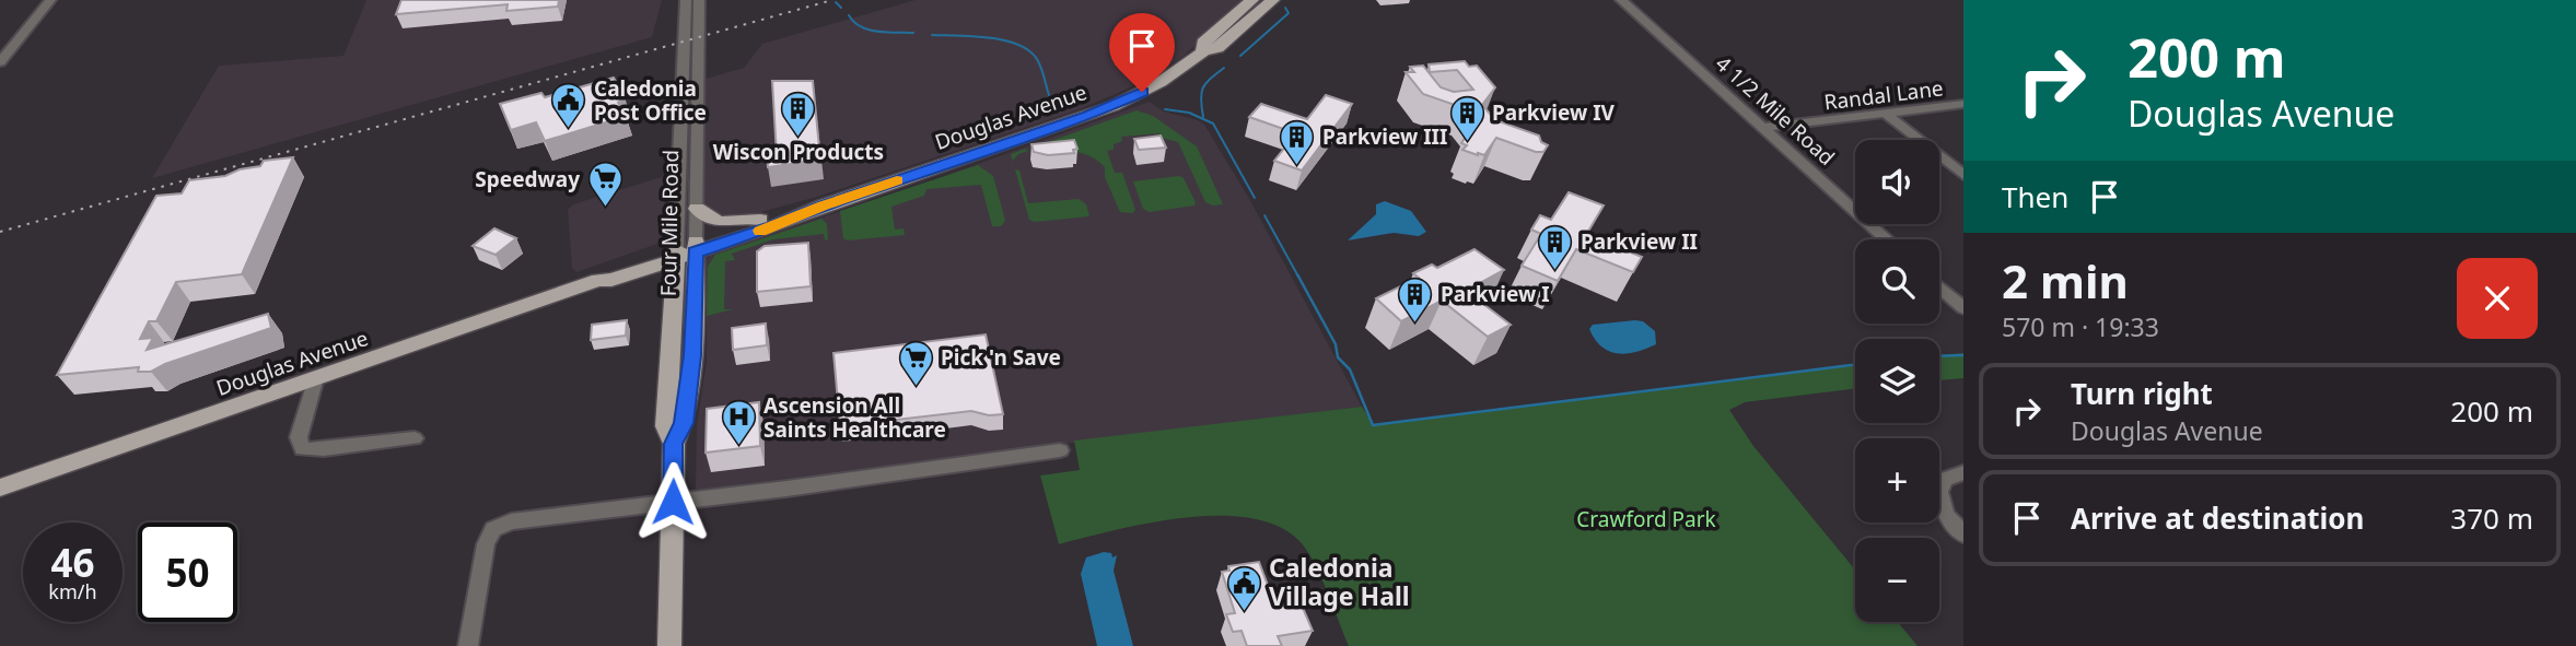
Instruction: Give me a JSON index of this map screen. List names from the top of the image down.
{
  "streets": {
    "main road": ["Douglas Avenue", "Four Mile Road"],
    "street": ["Randal Lane", "4 1/2 Mile Road"]
  },
  "crossings": [
    ["Randal Lane", "4 1/2 Mile Road"],
    ["Douglas Avenue", "Four Mile Road"]
  ],
  "parks": ["Crawford Park"],
  "places": {
    "public building": ["Caledonia Post Office", "Caledonia Village Hall"],
    "building": [
      "Wiscon Products",
      "Parkview IV",
      "Parkview III",
      "Parkview II",
      "Parkview I"
    ],
    "supermarket": ["Speedway", "Pick 'n Save"],
    "hospital": ["Ascension All Saints Healthcare"]
  },
  "page": {
    "turn": ["200 m", "Douglas Avenue"],
    "map_buttons": ["+", "−"],
    "then": "Then",
    "heading": ["2 min", "570 m · 19:33"],
    "list": [
      {
        "name": "Turn right",
        "note": "Douglas Avenue",
        "value": "200 m"
      },
      {
        "name": "Arrive at destination",
        "value": "370 m"
      }
    ],
    "speed": "46 km/h",
    "limit": "50"
  }
}
